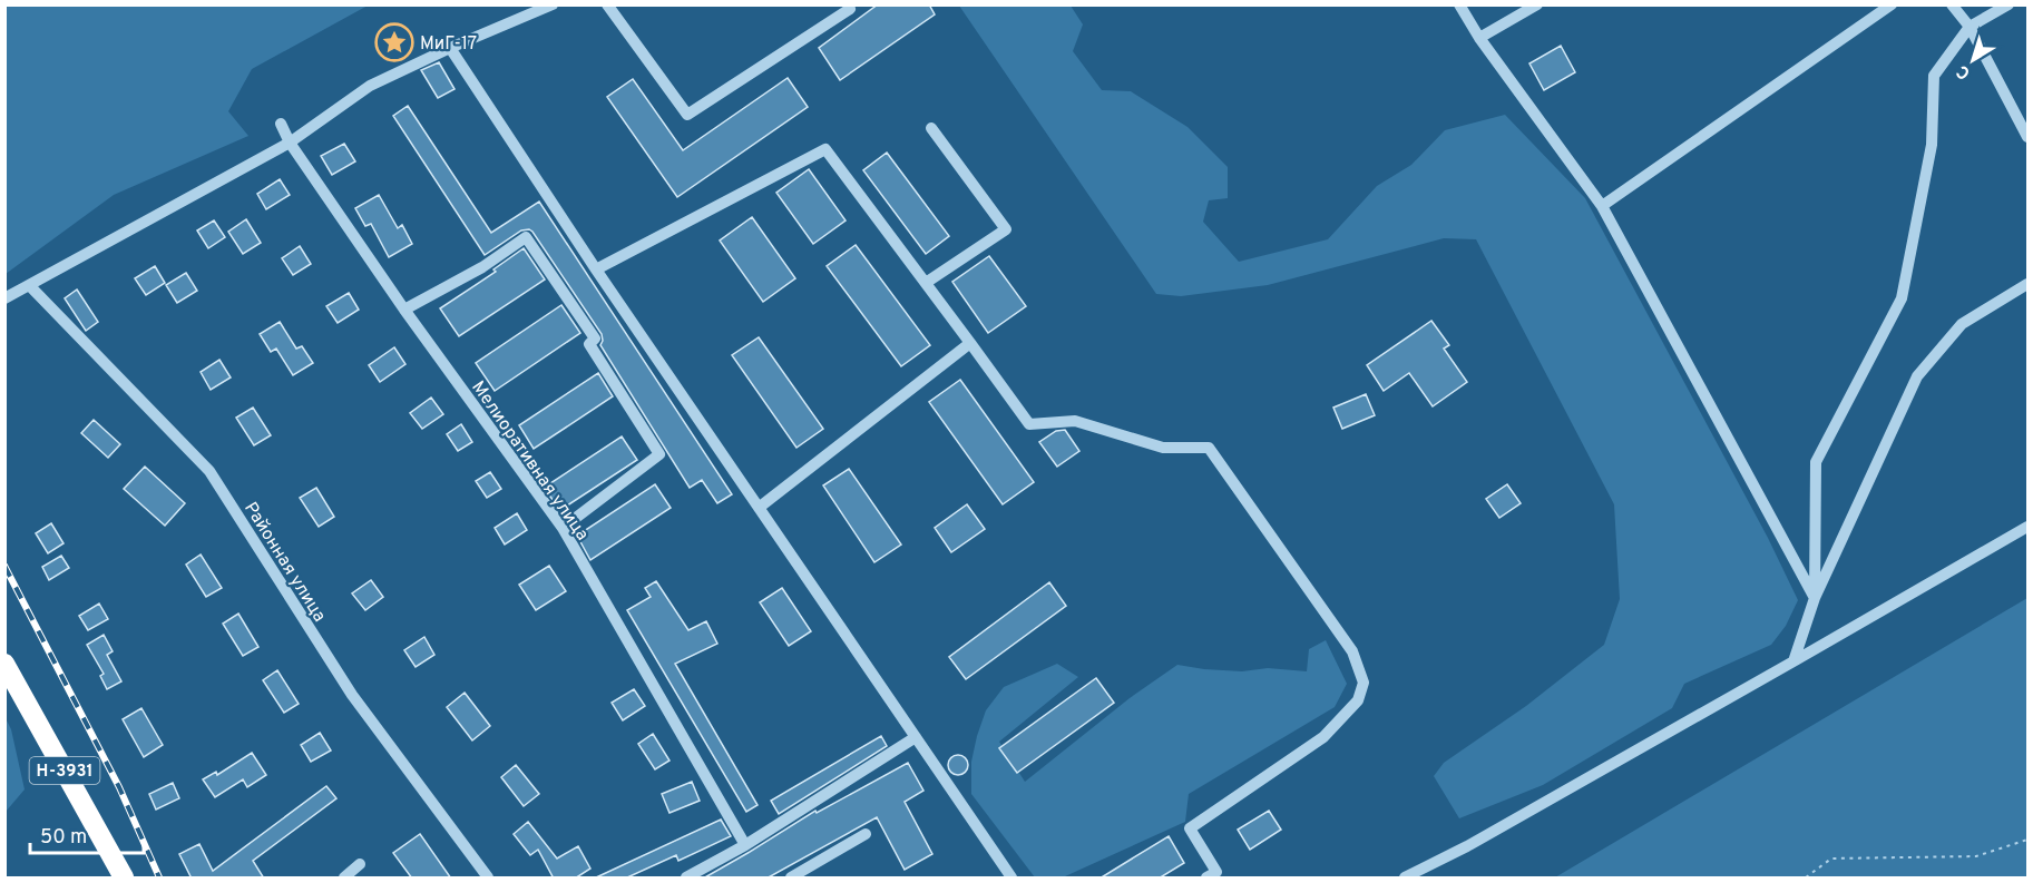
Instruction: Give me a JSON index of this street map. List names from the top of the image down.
{
  "streets": {
    "highway": ["Н-3931"],
    "street": ["Мелиоративная улица", "Районная улица"]
  },
  "places": {
    "place": ["МиГ-17"]
  },
  "scale_bar": "50 m",
  "north": "bottom left"
}
